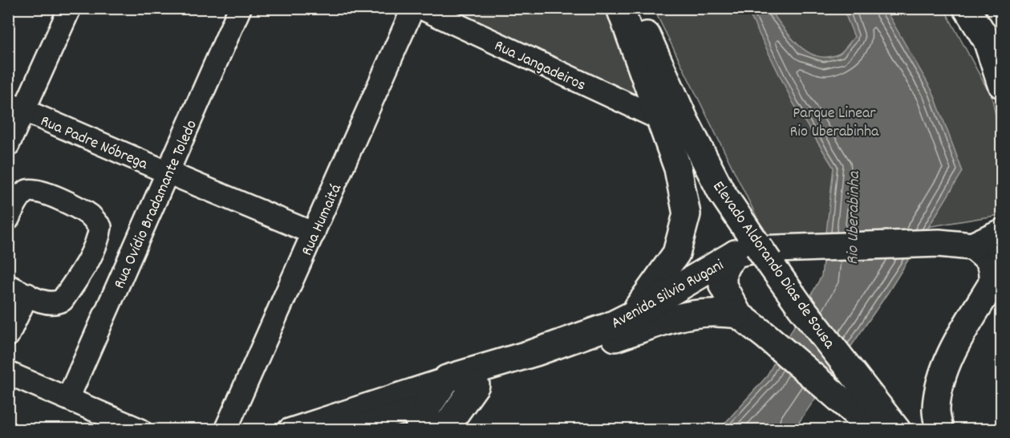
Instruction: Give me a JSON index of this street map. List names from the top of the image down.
{
  "streets": {
    "main road": ["Elevado Aldorando Dias de Sousa", "Avenida Silvio Rugani"],
    "street": [
      "Rua Jangadeiros",
      "Rua Padre Nóbrega",
      "Rua Ovídio Bradamante Toledo",
      "Rua Humaitá"
    ]
  },
  "crossings": [
    ["Rua Padre Nóbrega", "Rua Ovídio Bradamante Toledo"],
    ["Rua Padre Nóbrega", "Rua Humaitá"],
    ["Elevado Aldorando Dias de Sousa", "Avenida Silvio Rugani"]
  ],
  "water": ["Rio Uberabinha"],
  "parks": ["Parque Linear Rio Uberabinha"]
}
